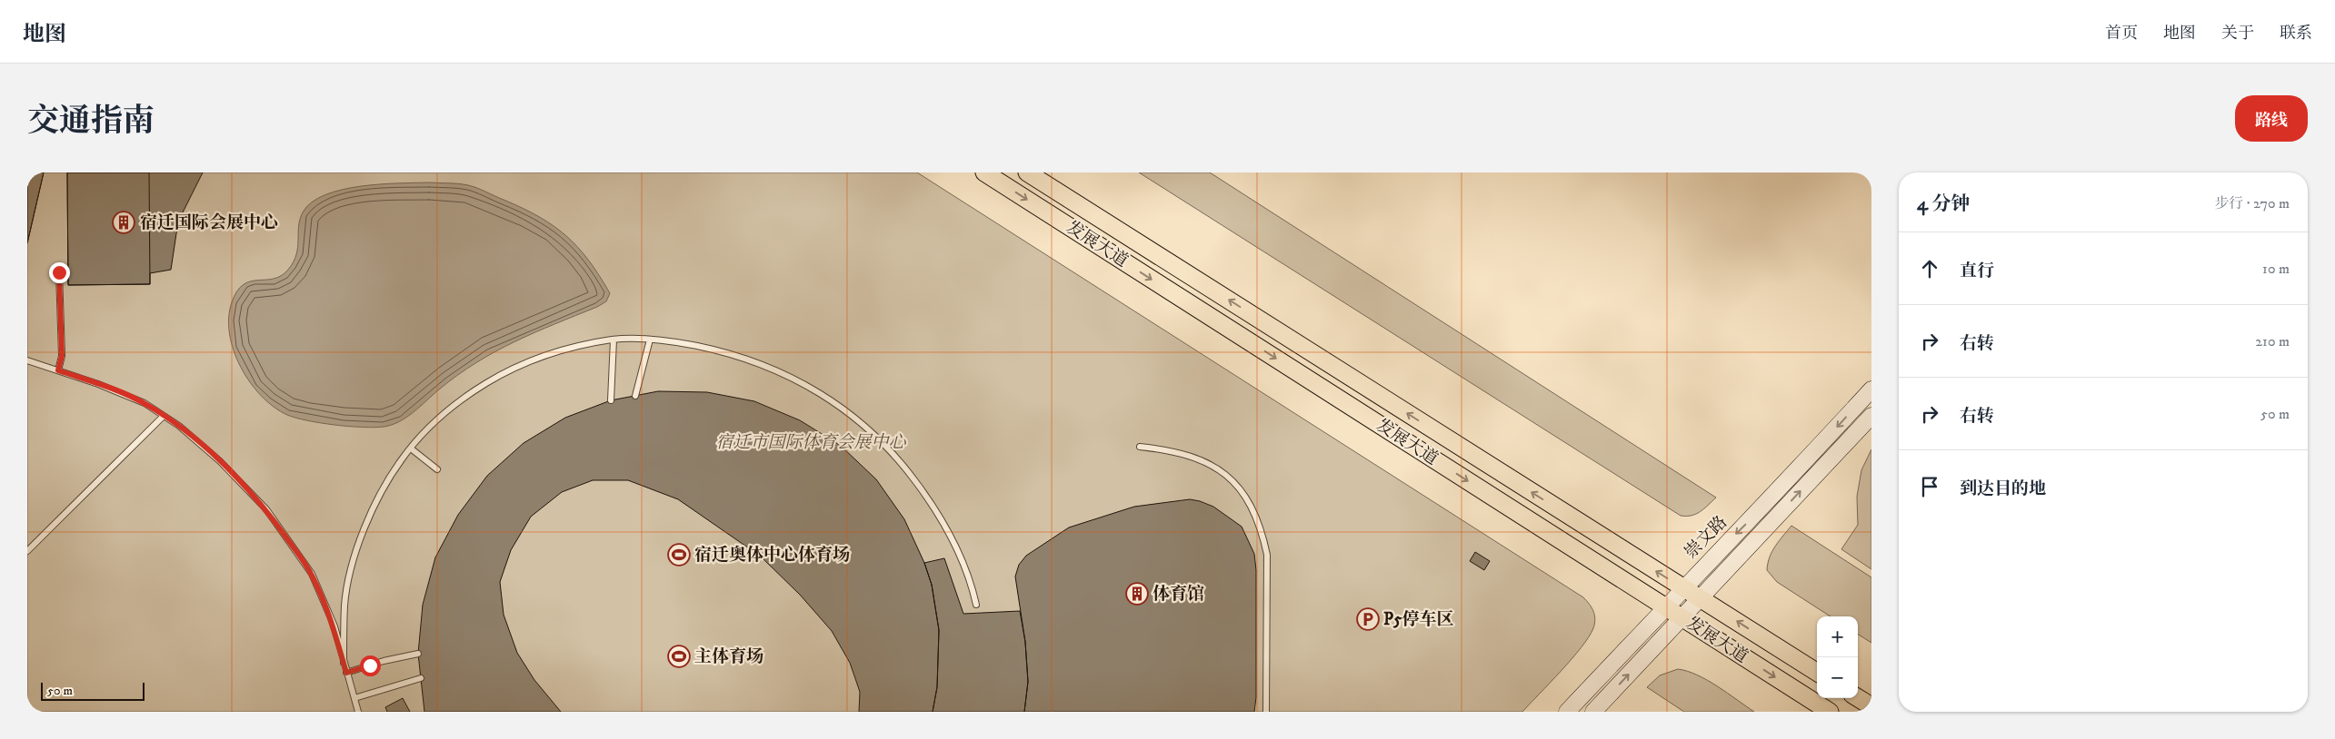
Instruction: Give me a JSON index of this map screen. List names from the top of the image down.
{
  "streets": {
    "main road": ["发展大道"],
    "street": ["崇文路"]
  },
  "crossings": [
    ["发展大道", "崇文路"]
  ],
  "parks": ["宿迁市国际体育会展中心"],
  "places": {
    "building": ["宿迁国际会展中心", "体育馆"],
    "sports": ["宿迁奥体中心体育场", "主体育场"],
    "parking": ["P5停车区"]
  },
  "scale_bar": "50 m",
  "page": {
    "header": "地图",
    "nav": [
      "首页",
      "地图",
      "关于",
      "联系"
    ],
    "title": "交通指南",
    "buttons": "路线",
    "heading": ["4 分钟", "步行 · 270 m"],
    "list": [
      ["直行", "10 m"],
      ["右转", "210 m"],
      ["右转", "50 m"],
      "到达目的地"
    ],
    "map_buttons": ["+", "−"],
    "scale": "50 m"
  }
}
